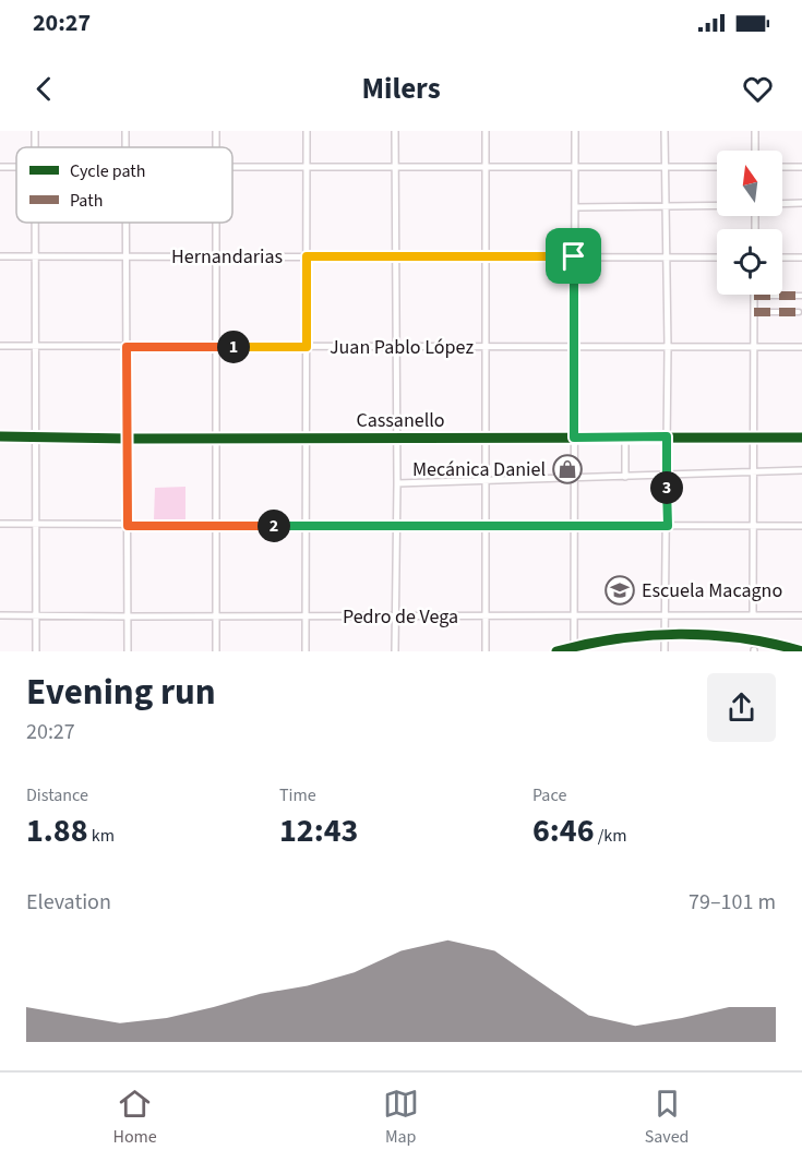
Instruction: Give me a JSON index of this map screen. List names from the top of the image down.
{
  "streets": {
    "street": [
      "Hernandarias",
      "Juan Pablo López",
      "Cassanello",
      "Pedro de Vega"
    ]
  },
  "places": {
    "shop": ["Mecánica Daniel"],
    "school or university": ["Escuela Macagno"]
  },
  "legend": ["Cycle path", "Path"],
  "north": "top",
  "page": {
    "status": "20:27",
    "header": "Milers",
    "pins": ["1", "3", "2"],
    "heading": ["Evening run", "20:27"],
    "stats": [
      ["Distance", "1.88 km"],
      ["Time", "12:43"],
      ["Pace", "6:46 /km"]
    ],
    "chart": ["Elevation", "79–101 m"],
    "tabs": ["Home", "Map", "Saved"]
  }
}
